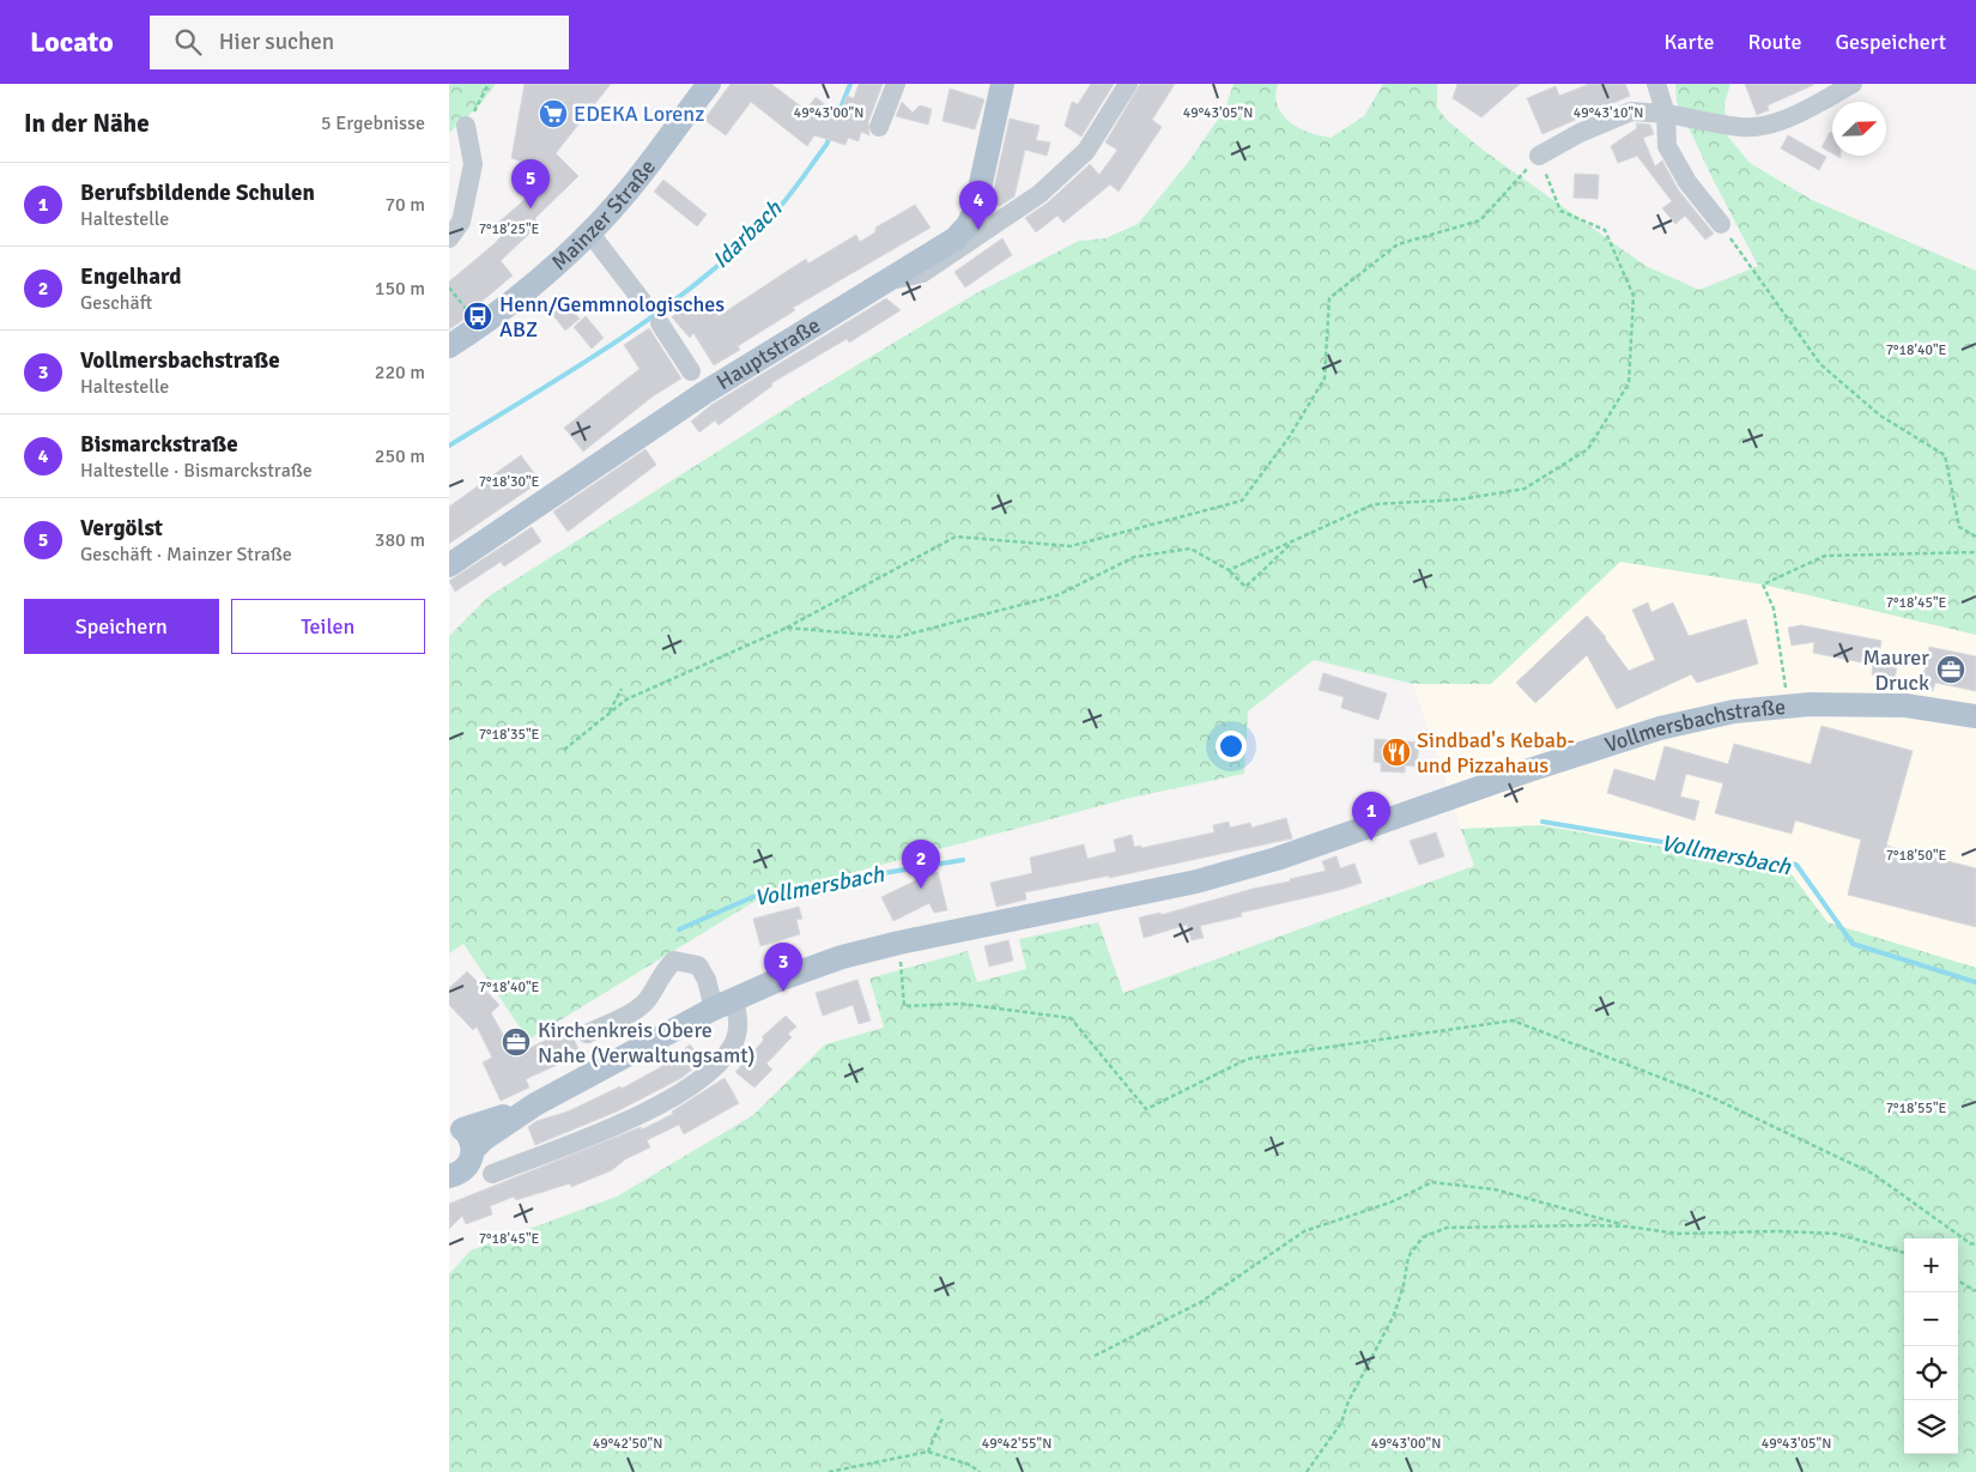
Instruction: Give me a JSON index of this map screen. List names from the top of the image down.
{
  "streets": {
    "main road": ["Mainzer Straße", "Hauptstraße", "Vollmersbachstraße"]
  },
  "water": ["Idarbach", "Vollmersbach"],
  "places": {
    "supermarket": ["EDEKA Lorenz"],
    "bus stop": ["Henn/Gemmnologisches ABZ"],
    "office": ["Maurer Druck", "Kirchenkreis Obere Nahe (Verwaltungsamt)"],
    "restaurant": ["Sindbad's Kebab- und Pizzahaus"]
  },
  "north": "top right",
  "page": {
    "header": "Locato",
    "search": "Hier suchen",
    "nav": ["Karte", "Route", "Gespeichert"],
    "heading": ["In der Nähe", "5 Ergebnisse"],
    "pins": [
      "5",
      "4",
      "1",
      "2",
      "3"
    ],
    "list": [
      {
        "mark": "1",
        "name": "Berufsbildende Schulen",
        "note": "Haltestelle",
        "value": "70 m"
      },
      {
        "mark": "2",
        "name": "Engelhard",
        "note": "Geschäft",
        "value": "150 m"
      },
      {
        "mark": "3",
        "name": "Vollmersbachstraße",
        "note": "Haltestelle",
        "value": "220 m"
      },
      {
        "mark": "4",
        "name": "Bismarckstraße",
        "note": "Haltestelle · Bismarckstraße",
        "value": "250 m"
      },
      {
        "mark": "5",
        "name": "Vergölst",
        "note": "Geschäft · Mainzer Straße",
        "value": "380 m"
      }
    ],
    "buttons": ["Speichern", "Teilen"],
    "map_buttons": ["+", "−"]
  },
  "coordinates": [
    "49°43'00\"N",
    "49°43'05\"N",
    "49°43'10\"N",
    "7°18'25\"E",
    "7°18'40\"E",
    "7°18'30\"E",
    "7°18'45\"E",
    "7°18'35\"E",
    "7°18'50\"E",
    "7°18'55\"E",
    "49°42'50\"N",
    "49°42'55\"N"
  ]
}
